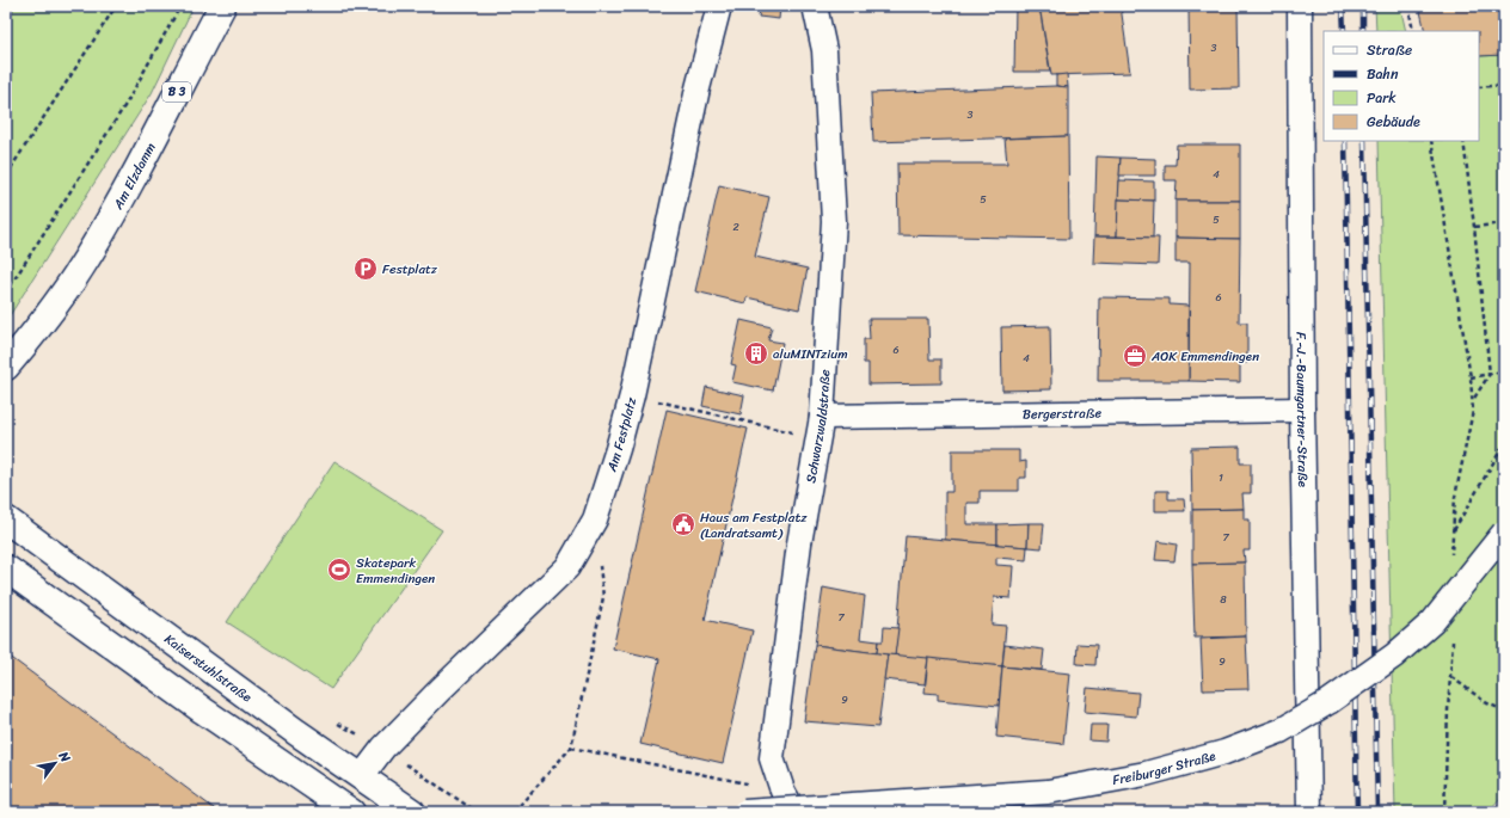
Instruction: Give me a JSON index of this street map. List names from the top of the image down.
{
  "streets": {
    "main road": ["B 3", "Am Elzdamm", "Kaiserstuhlstraße"],
    "street": [
      "F.-J.-Baumgartner-Straße",
      "Bergerstraße",
      "Schwarzwaldstraße",
      "Am Festplatz",
      "Freiburger Straße"
    ]
  },
  "crossings": [
    ["F.-J.-Baumgartner-Straße", "Bergerstraße"],
    ["Bergerstraße", "Schwarzwaldstraße"],
    ["Am Festplatz", "Kaiserstuhlstraße"]
  ],
  "places": {
    "parking": ["Festplatz"],
    "building": ["aluMINTzium"],
    "office": ["AOK Emmendingen"],
    "public building": ["Haus am Festplatz (Landratsamt)"],
    "sports": ["Skatepark Emmendingen"]
  },
  "house_numbers": [
    "3",
    "3",
    "4",
    "5",
    "5",
    "2",
    "6",
    "6",
    "4",
    "1",
    "7",
    "8",
    "7",
    "9",
    "9"
  ],
  "legend": [
    "Straße",
    "Bahn",
    "Park",
    "Gebäude"
  ],
  "north": "top right"
}
